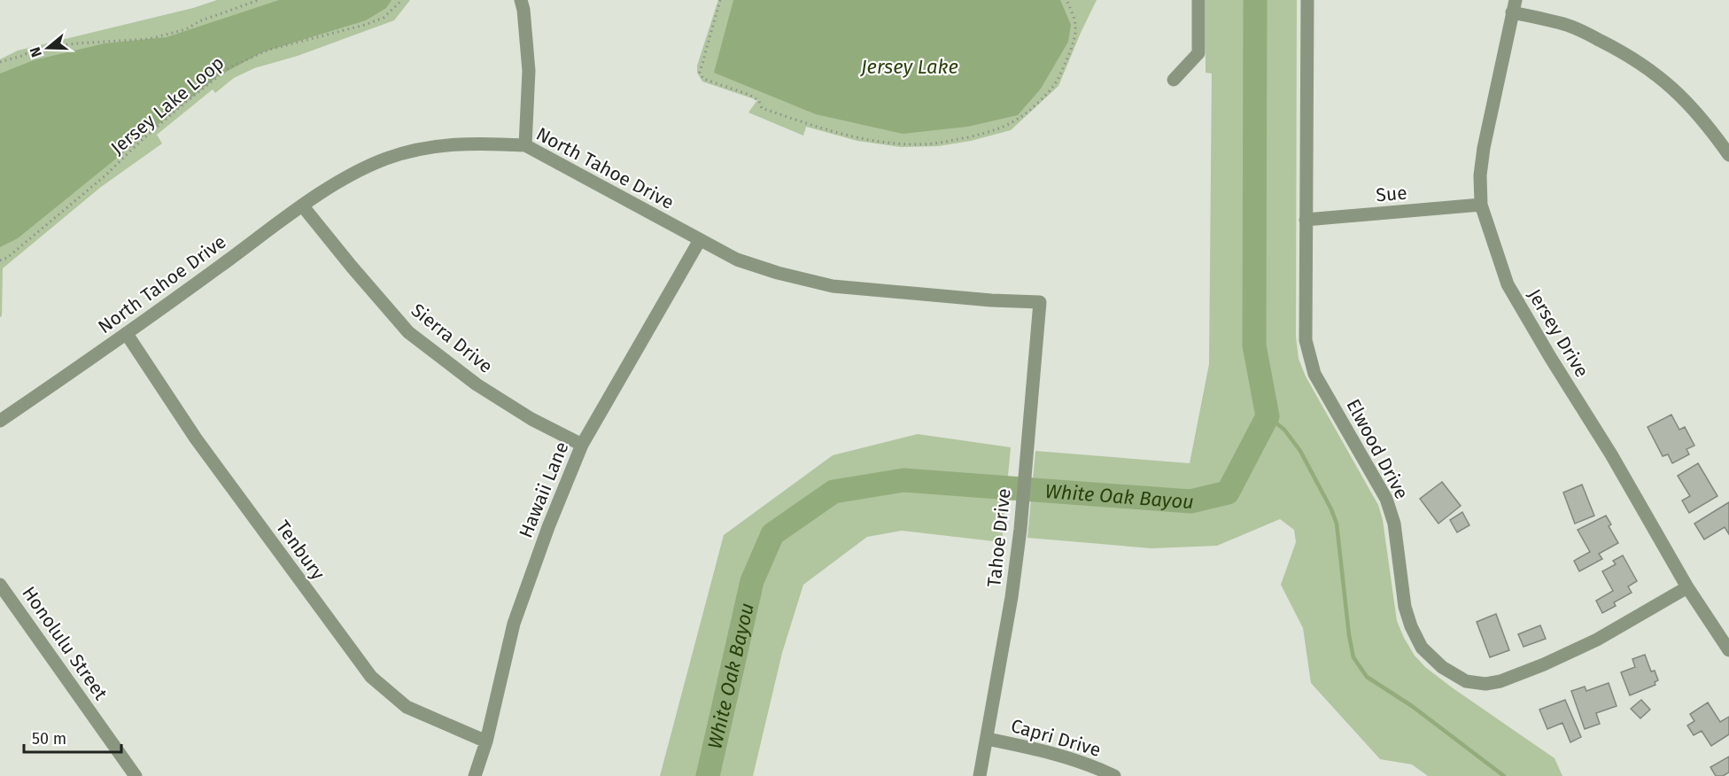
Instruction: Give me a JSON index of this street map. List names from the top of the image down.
{
  "streets": {
    "street": [
      "North Tahoe Drive",
      "Sue",
      "Jersey Drive",
      "Sierra Drive",
      "Elwood Drive",
      "Hawaii Lane",
      "Tahoe Drive",
      "Tenbury",
      "Honolulu Street",
      "Capri Drive"
    ],
    "path": ["Jersey Lake Loop"]
  },
  "crossings": [
    ["North Tahoe Drive", "Sierra Drive"],
    ["North Tahoe Drive", "Hawaii Lane"],
    ["North Tahoe Drive", "Tahoe Drive"],
    ["North Tahoe Drive", "Tenbury"],
    ["Sue", "Jersey Drive"],
    ["Sue", "Elwood Drive"],
    ["Jersey Drive", "Elwood Drive"],
    ["Sierra Drive", "Hawaii Lane"],
    ["Hawaii Lane", "Tenbury"],
    ["Tahoe Drive", "Capri Drive"]
  ],
  "water": ["Jersey Lake", "White Oak Bayou"],
  "scale_bar": "50 m",
  "north": "left"
}
